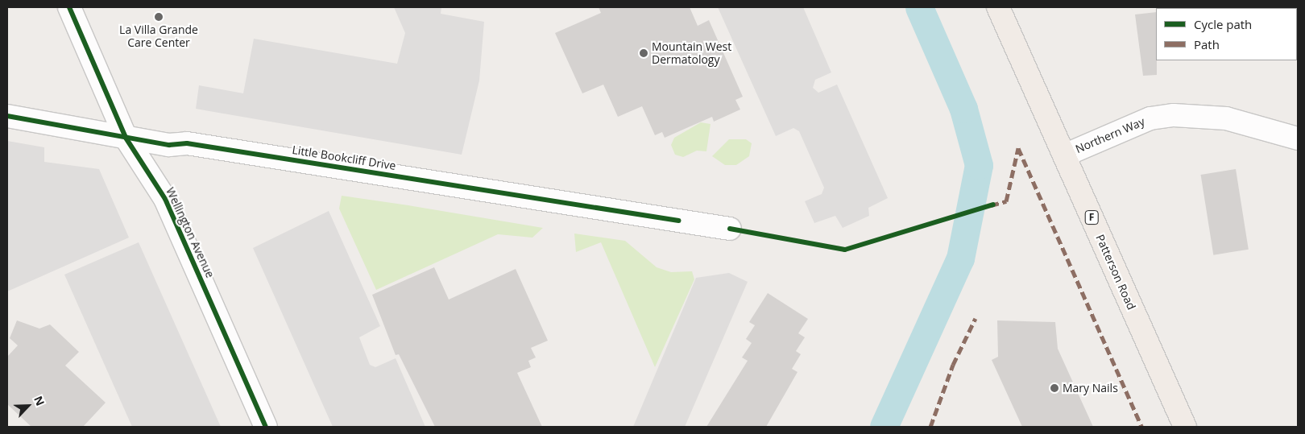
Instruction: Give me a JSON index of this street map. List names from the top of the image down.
{
  "streets": {
    "main road": ["F", "Patterson Road"],
    "street": ["Northern Way", "Little Bookcliff Drive", "Wellington Avenue"]
  },
  "crossings": [
    ["Northern Way", "Patterson Road"],
    ["Little Bookcliff Drive", "Wellington Avenue"]
  ],
  "places": ["La Villa Grande Care Center", "Mountain West Dermatology", "Mary Nails"],
  "legend": ["Cycle path", "Path"],
  "north": "top right"
}
